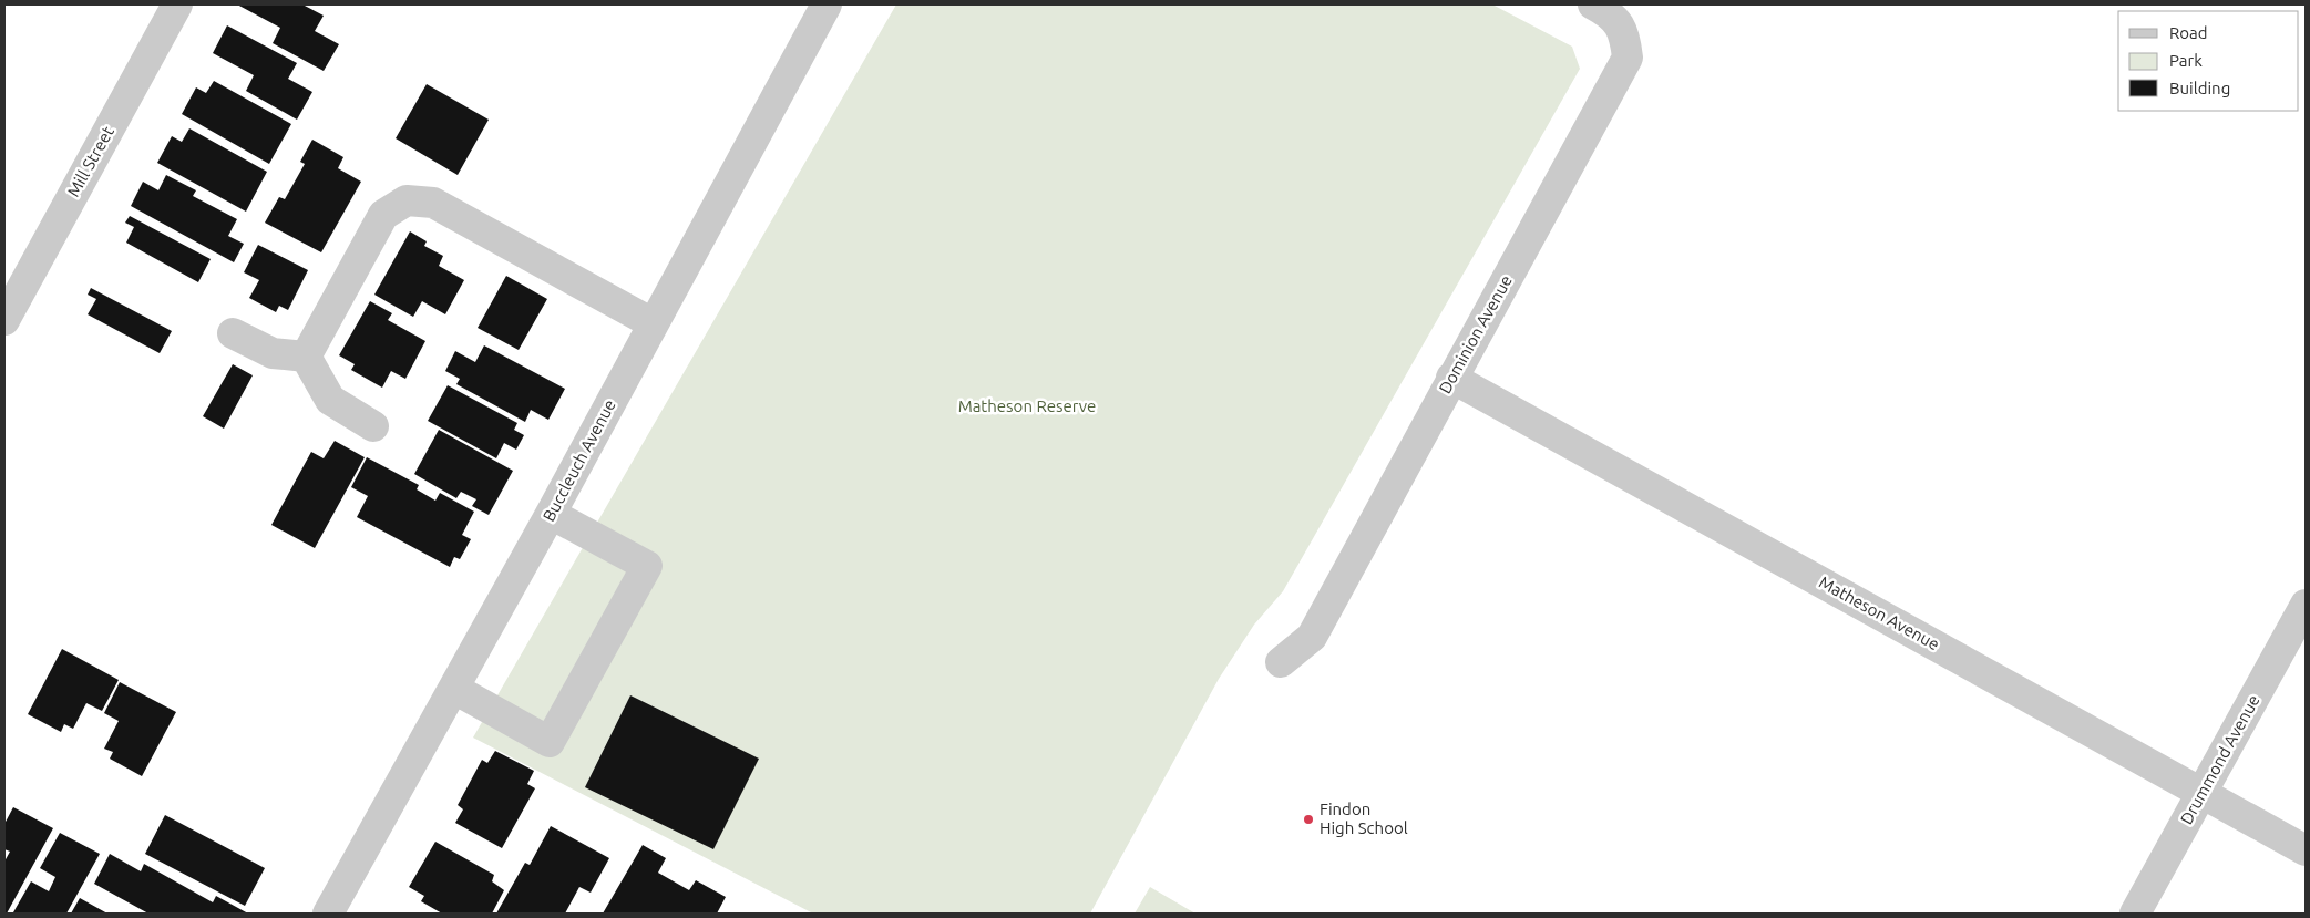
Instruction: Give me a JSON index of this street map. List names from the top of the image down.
{
  "streets": {
    "street": [
      "Mill Street",
      "Dominion Avenue",
      "Buccleuch Avenue",
      "Matheson Avenue",
      "Drummond Avenue"
    ]
  },
  "crossings": [
    ["Dominion Avenue", "Matheson Avenue"],
    ["Matheson Avenue", "Drummond Avenue"]
  ],
  "parks": ["Matheson Reserve"],
  "places": ["Findon High School"],
  "legend": ["Road", "Park", "Building"]
}
